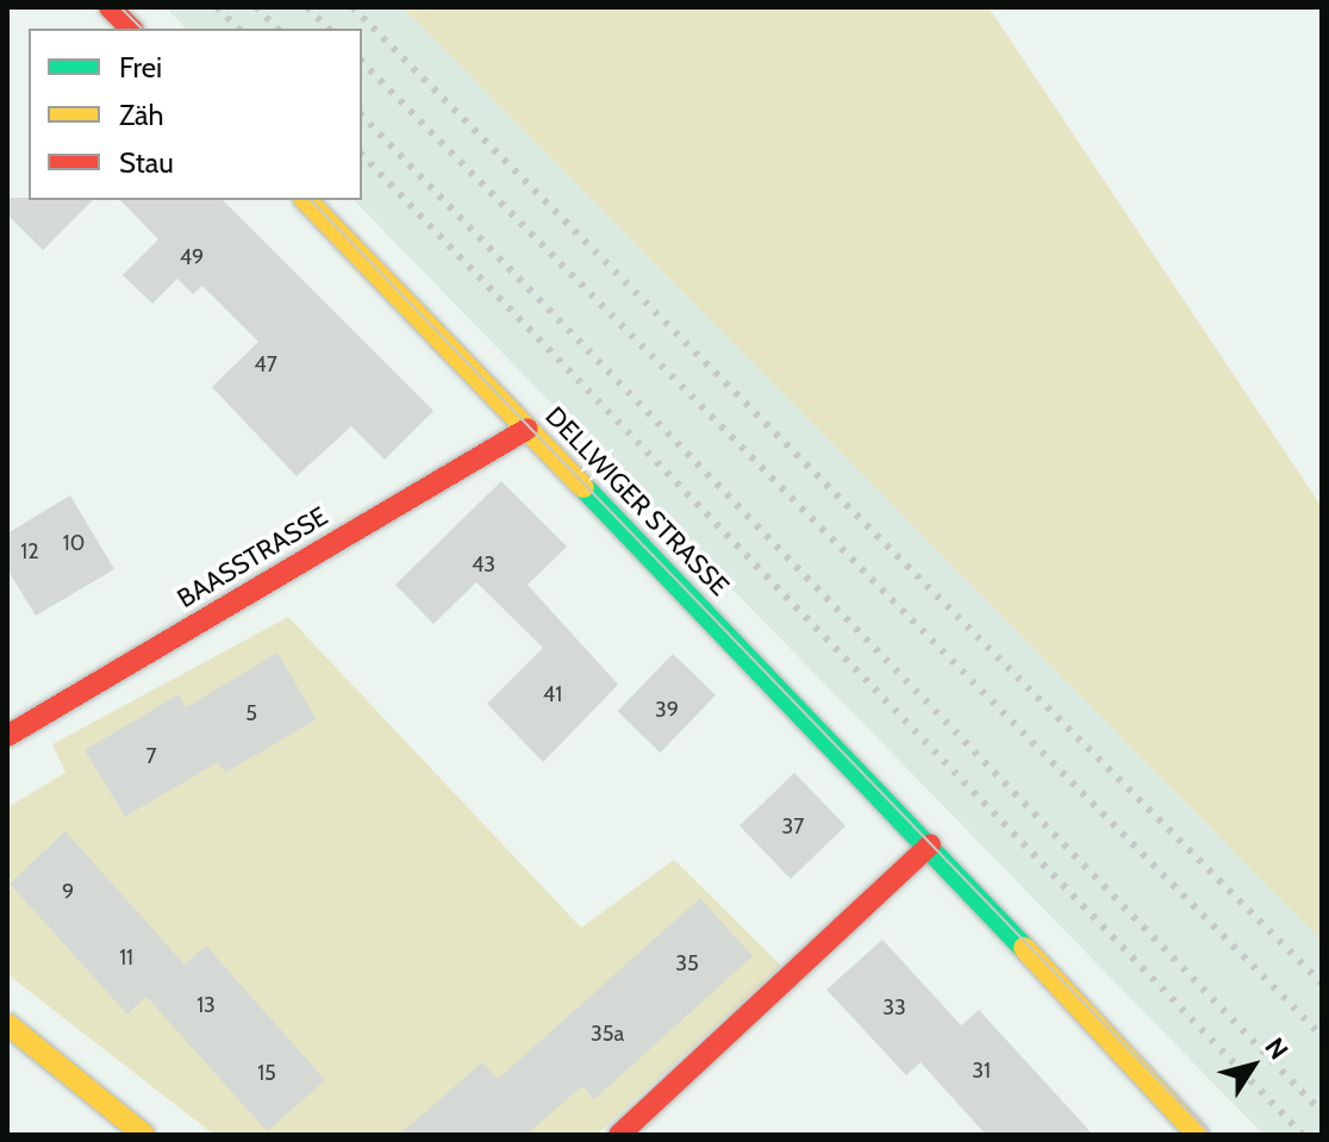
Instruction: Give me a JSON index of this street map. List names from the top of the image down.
{
  "streets": {
    "main road": ["DELLWIGER STRASSE", "BAASSTRASSE"]
  },
  "crossings": [
    ["DELLWIGER STRASSE", "BAASSTRASSE"]
  ],
  "house_numbers": [
    "49",
    "47",
    "10",
    "12",
    "43",
    "41",
    "39",
    "5",
    "7",
    "37",
    "9",
    "11",
    "35",
    "13",
    "33",
    "35a",
    "31",
    "15"
  ],
  "legend": ["Frei", "Zäh", "Stau"],
  "north": "top right"
}
